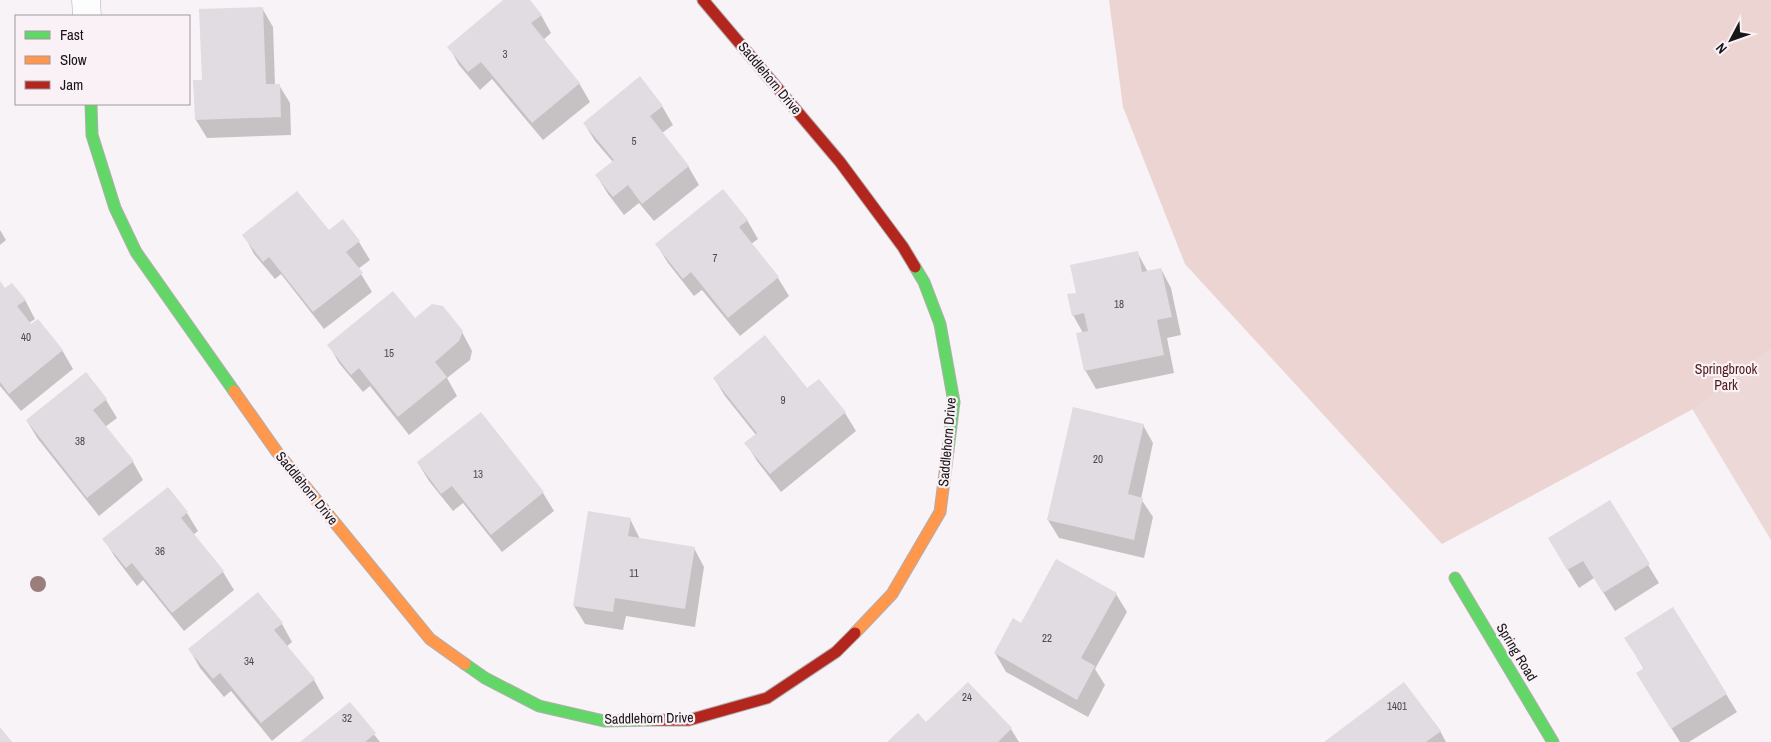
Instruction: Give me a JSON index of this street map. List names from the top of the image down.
{
  "streets": {
    "street": ["Saddlehorn Drive", "Spring Road"]
  },
  "parks": ["Springbrook Park"],
  "house_numbers": [
    "3",
    "5",
    "7",
    "18",
    "40",
    "15",
    "9",
    "38",
    "20",
    "13",
    "36",
    "11",
    "22",
    "34",
    "24",
    "1401",
    "32"
  ],
  "legend": ["Fast", "Slow", "Jam"],
  "north": "bottom left"
}
